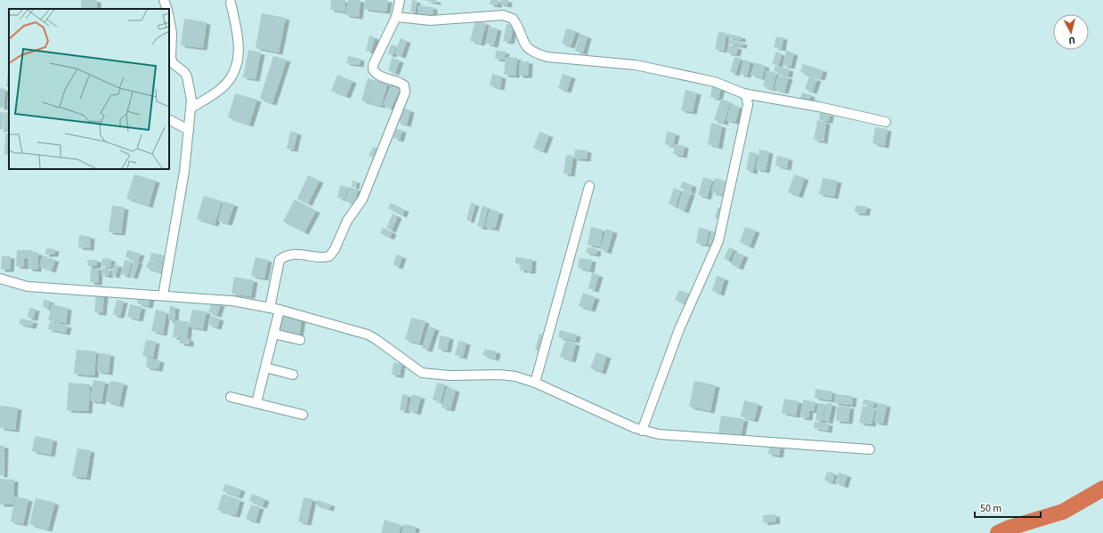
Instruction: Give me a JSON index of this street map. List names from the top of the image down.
{
  "scale_bar": "50 m",
  "north": "bottom"
}
